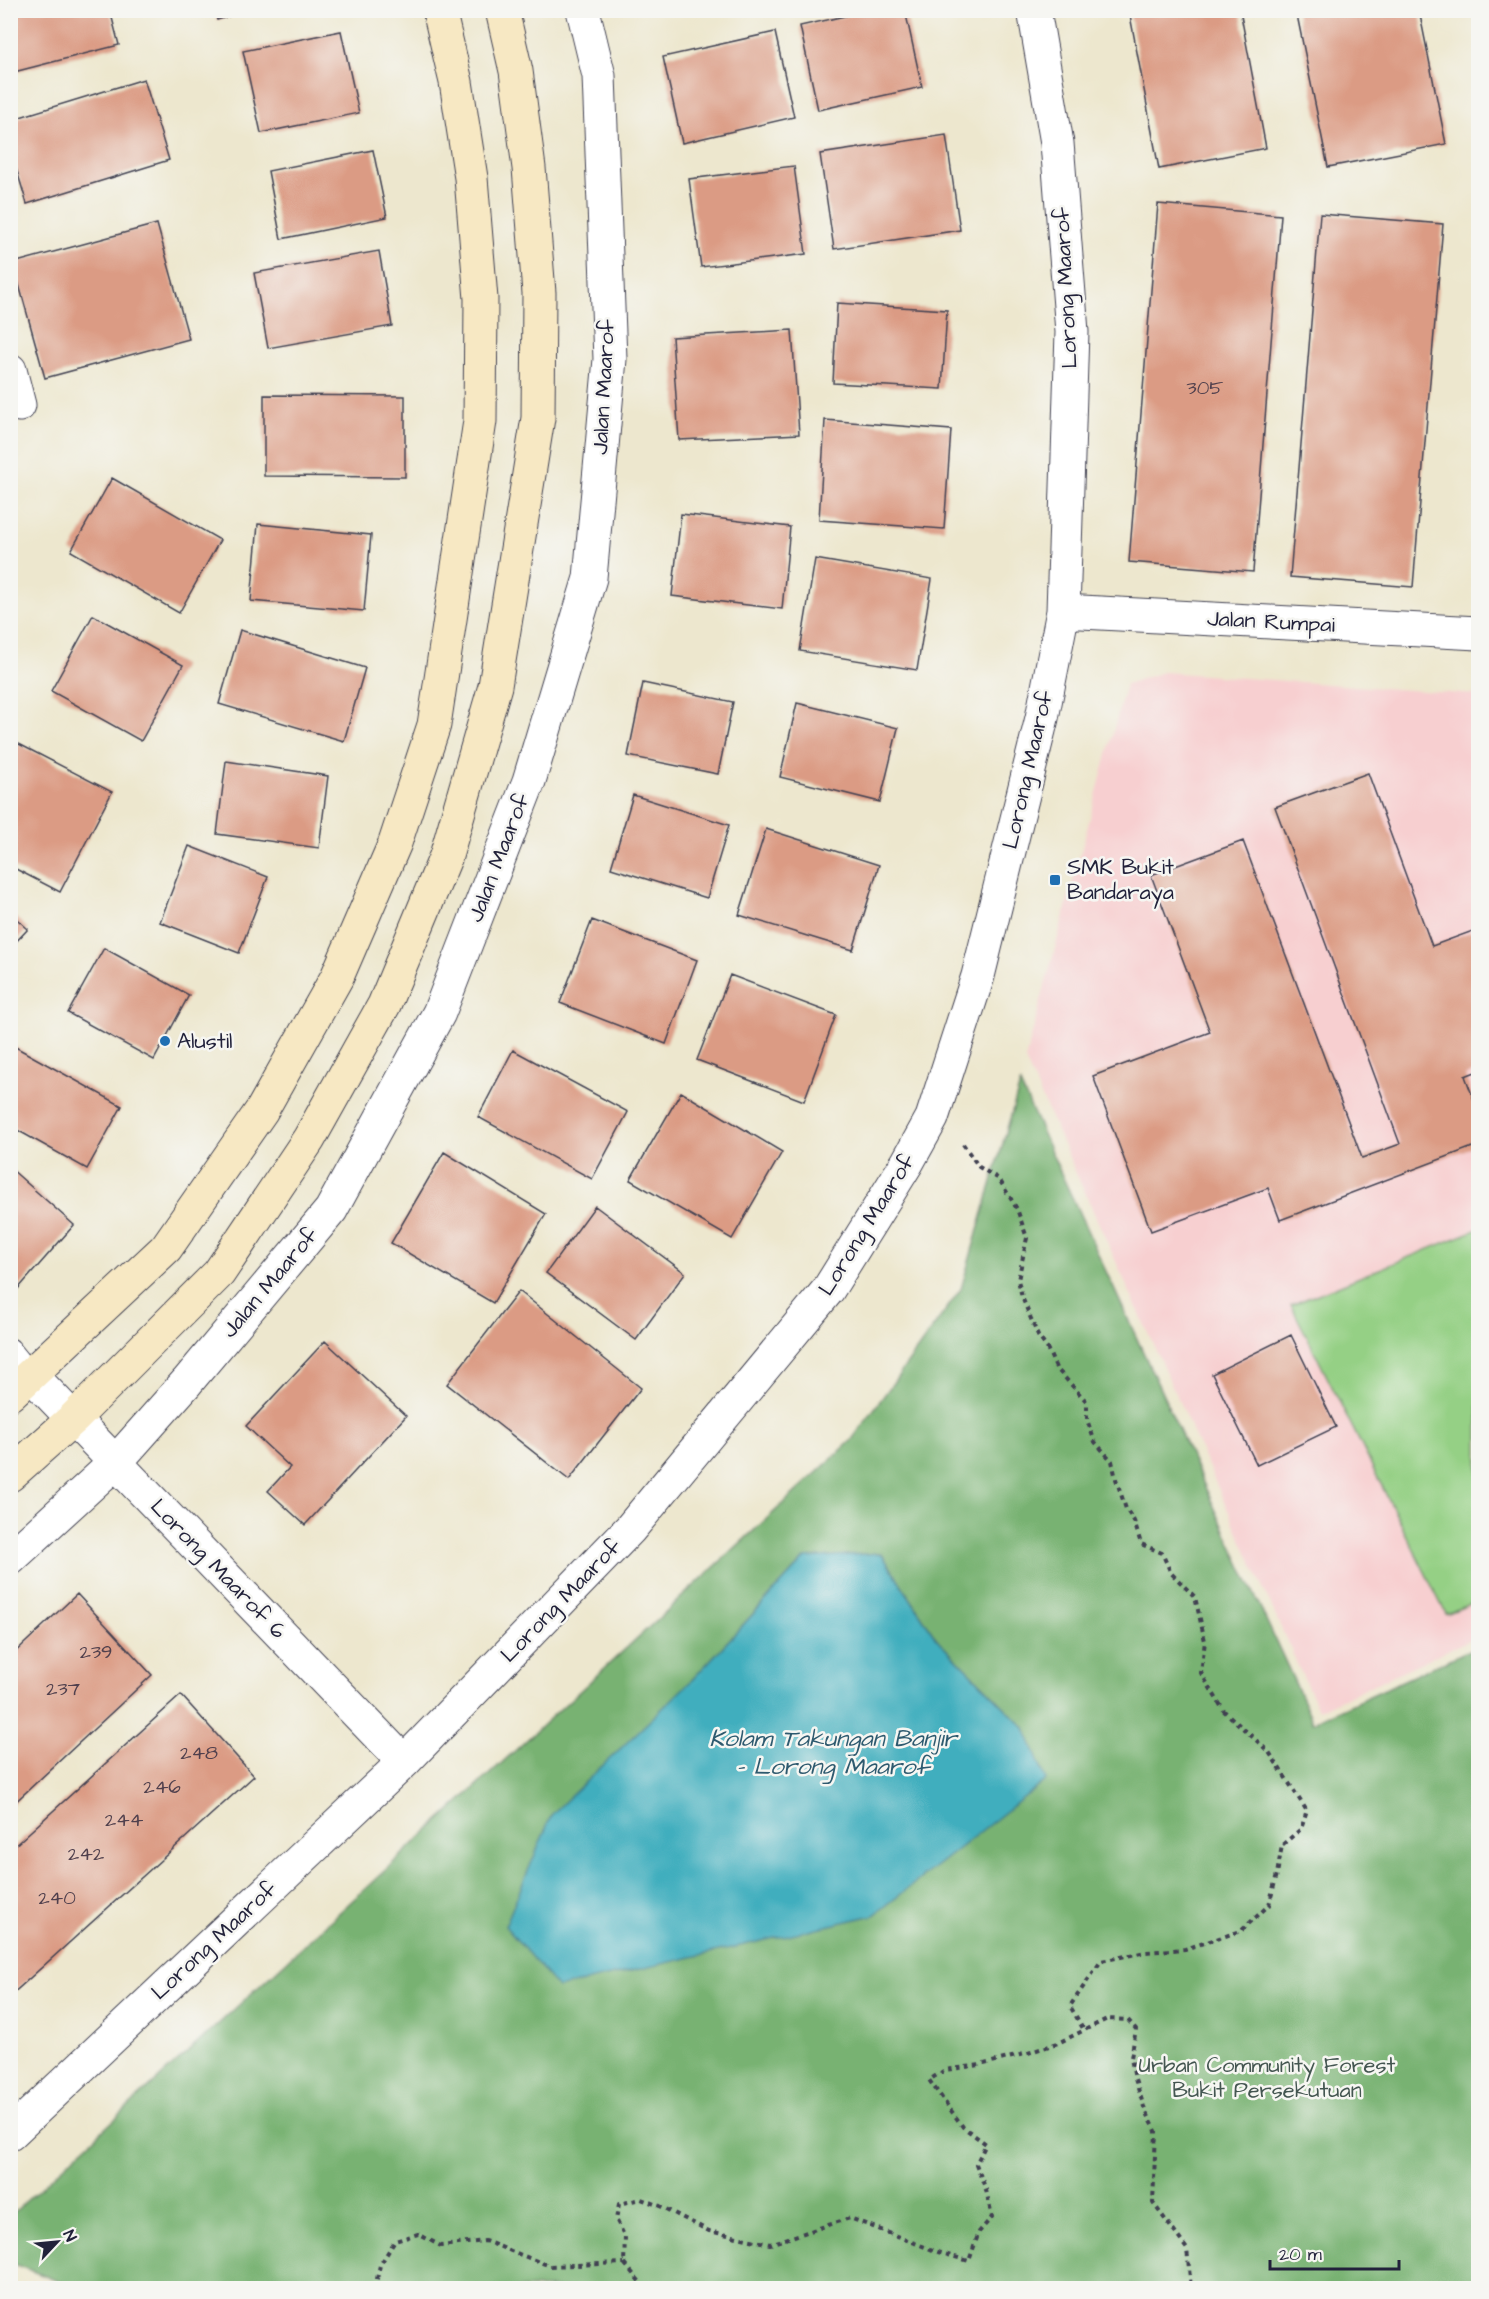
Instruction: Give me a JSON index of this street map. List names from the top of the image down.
{
  "streets": {
    "main road": ["Jalan Maarof"],
    "street": ["Lorong Maarof", "Jalan Rumpai", "Lorong Maarof 6"]
  },
  "crossings": [
    ["Lorong Maarof", "Jalan Rumpai"],
    ["Lorong Maarof", "Lorong Maarof 6"],
    ["Jalan Maarof", "Lorong Maarof 6"]
  ],
  "water": ["Kolam Takungan Banjir - Lorong Maarof"],
  "parks": ["Urban Community Forest Bukit Persekutuan"],
  "places": {
    "transit": ["SMK Bukit Bandaraya"],
    "other": ["Alustil"]
  },
  "house_numbers": [
    "305",
    "239",
    "237",
    "248",
    "246",
    "244",
    "242",
    "240"
  ],
  "scale_bar": "20 m",
  "north": "top right"
}
